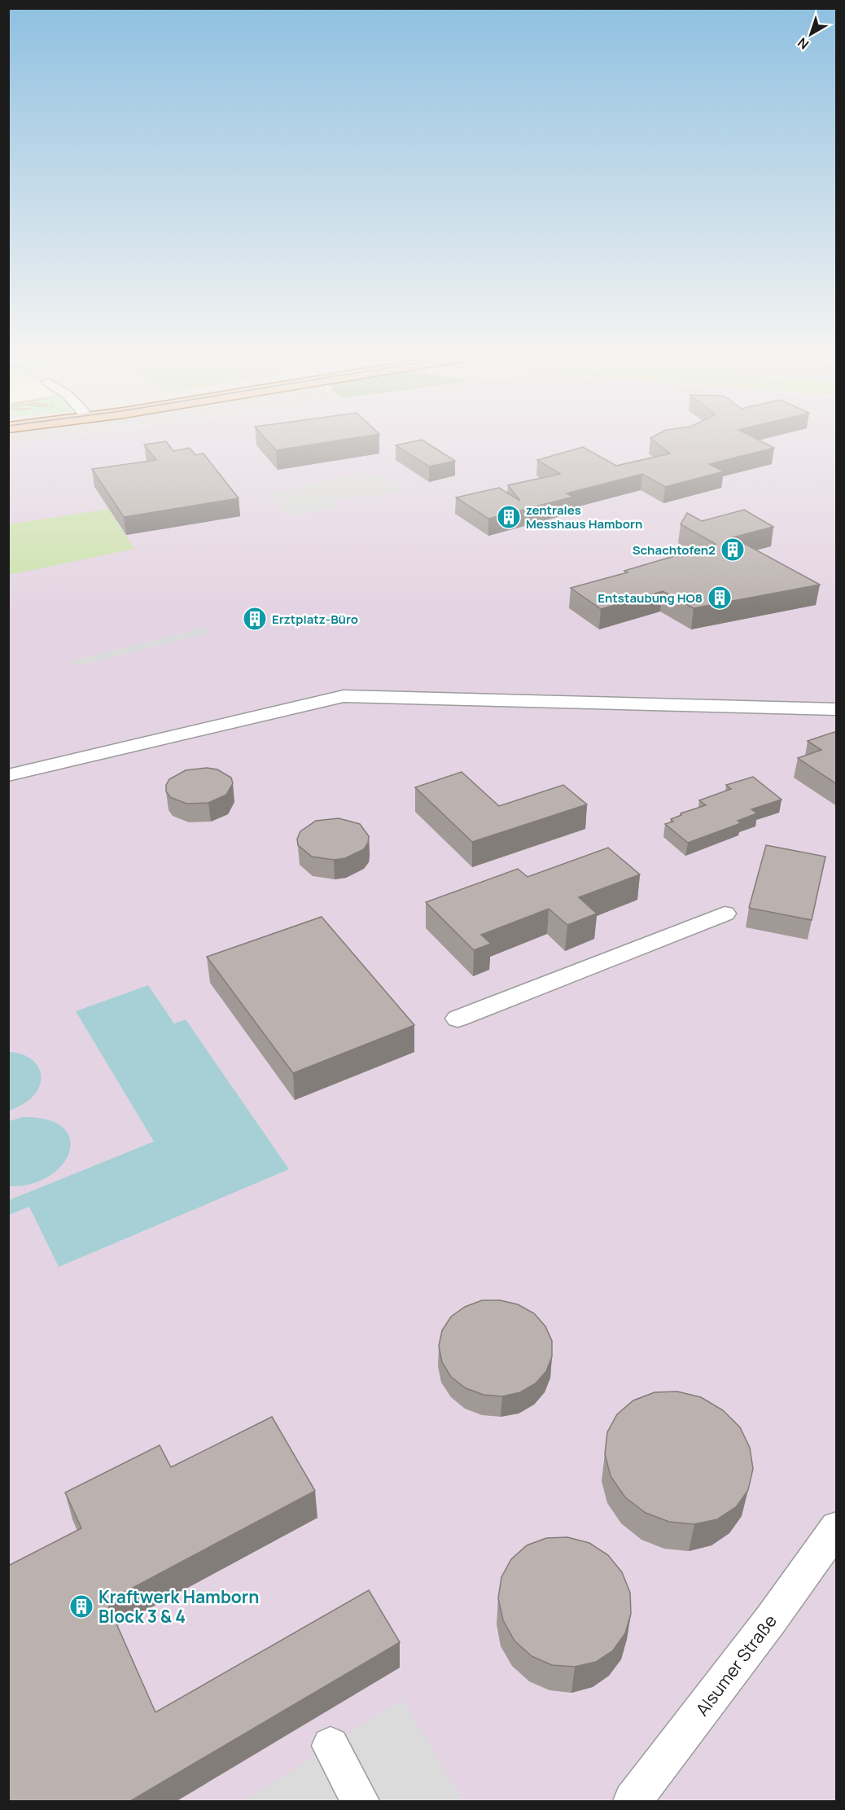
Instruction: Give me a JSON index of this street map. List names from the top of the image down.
{
  "streets": {
    "street": ["Alsumer Straße"]
  },
  "places": {
    "building": [
      "zentrales Messhaus Hamborn",
      "Schachtofen2",
      "Entstaubung HO8",
      "Erztplatz-Büro",
      "Kraftwerk Hamborn Block 3 & 4"
    ]
  },
  "north": "bottom left"
}
